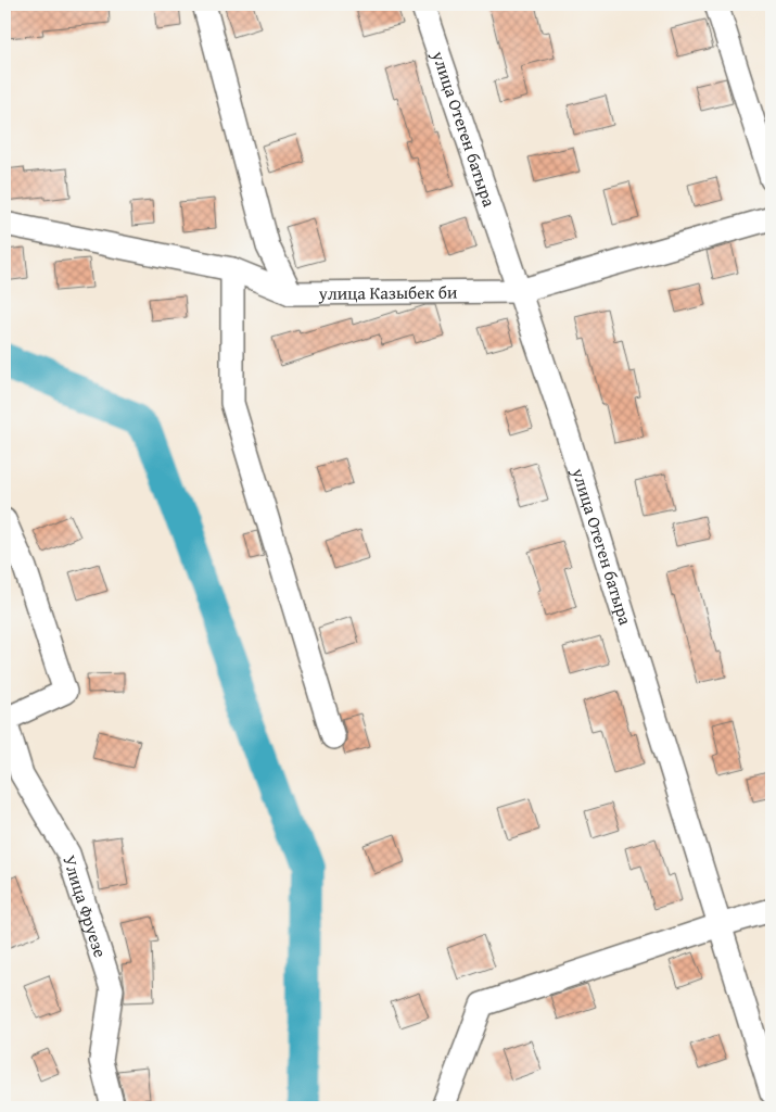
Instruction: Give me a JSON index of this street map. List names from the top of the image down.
{
  "streets": {
    "street": ["улица Отеген батыра", "улица Казыбек би", "Улица Фруезе"]
  },
  "crossings": [
    ["улица Отеген батыра", "улица Казыбек би"]
  ]
}
